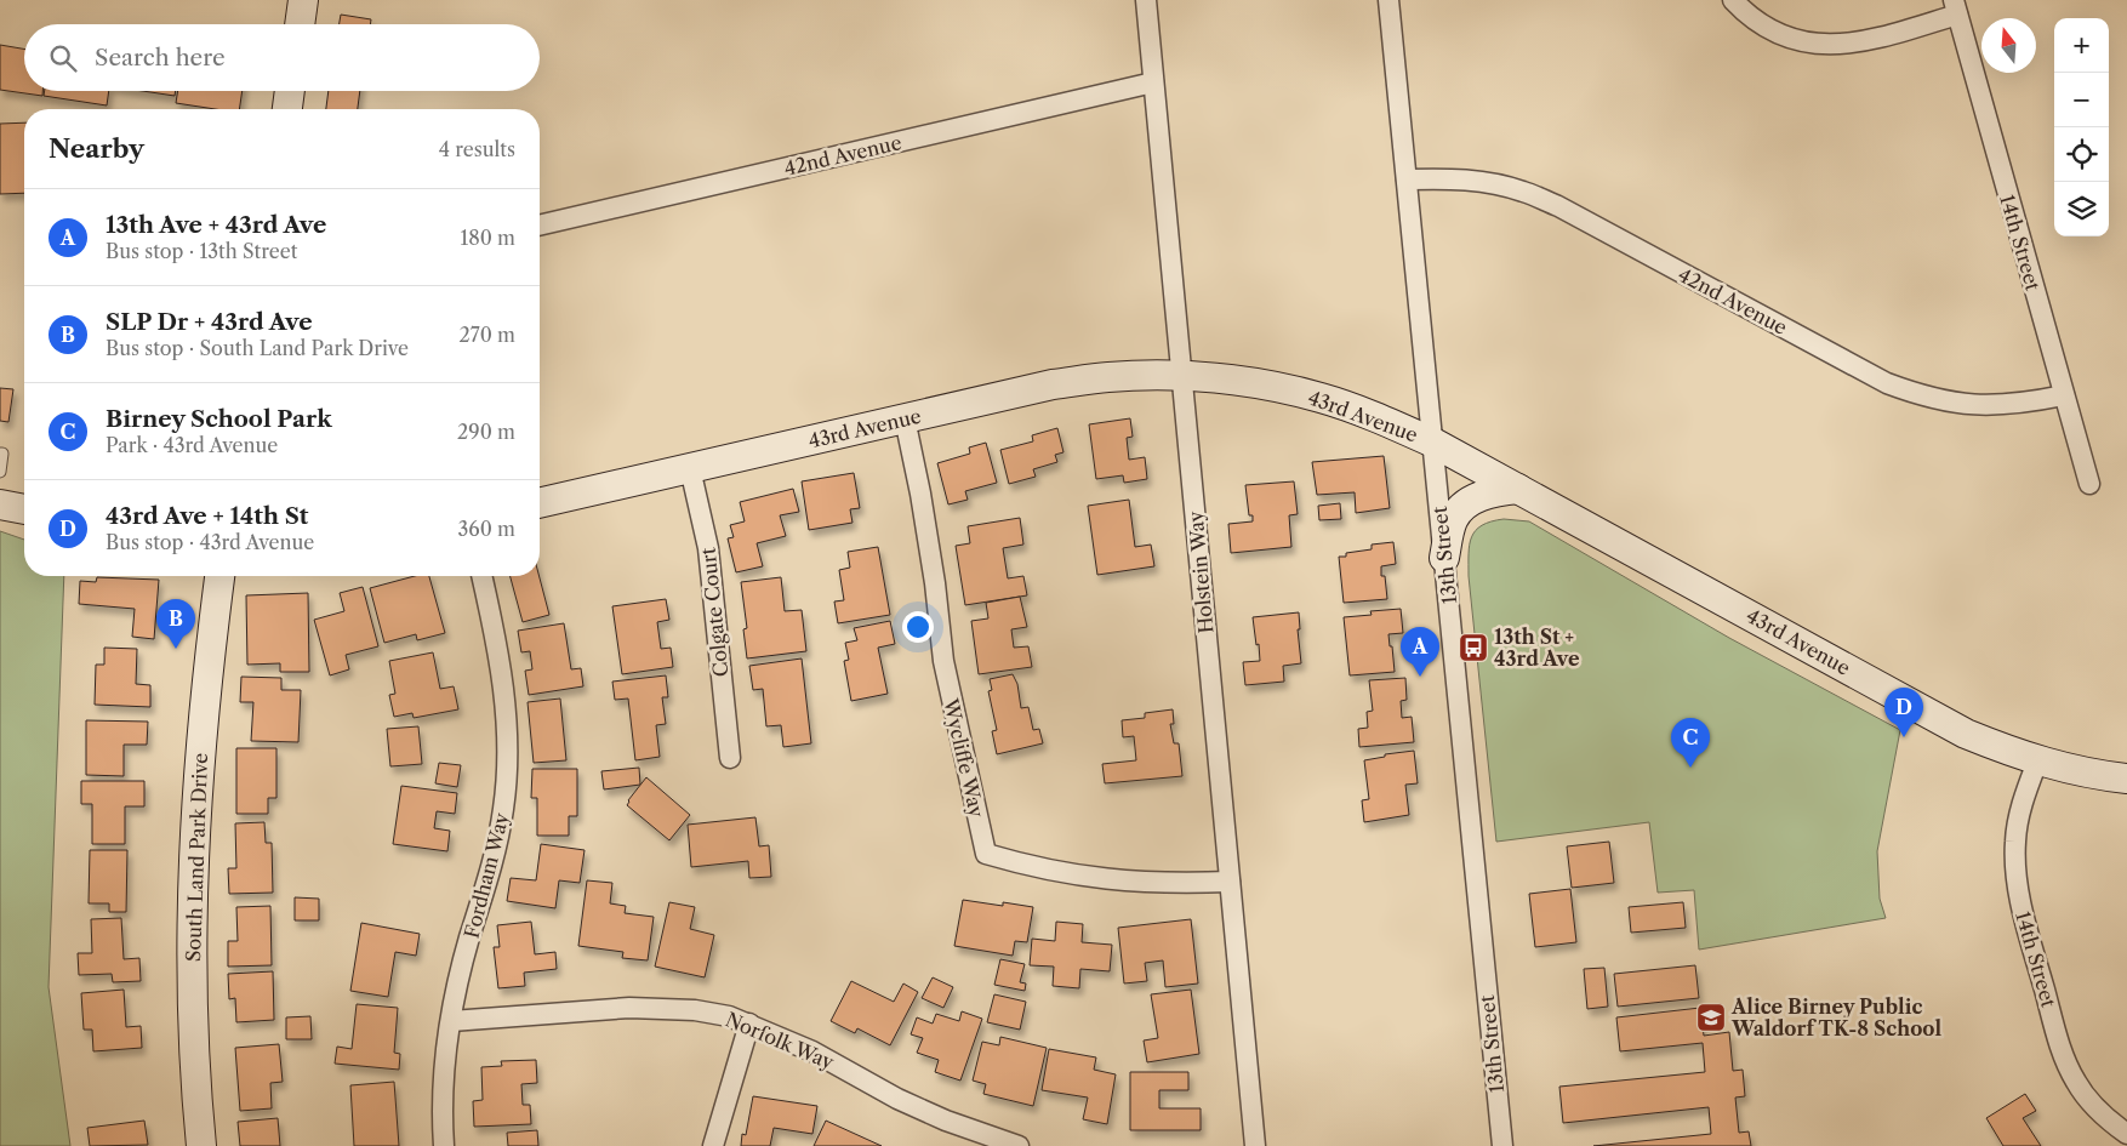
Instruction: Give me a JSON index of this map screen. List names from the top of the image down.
{
  "streets": {
    "street": [
      "42nd Avenue",
      "14th Street",
      "43rd Avenue",
      "13th Street",
      "Holstein Way",
      "Colgate Court",
      "Wycliffe Way",
      "South Land Park Drive",
      "Fordham Way",
      "Norfolk Way"
    ]
  },
  "crossings": [
    ["42nd Avenue", "14th Street"],
    ["42nd Avenue", "13th Street"],
    ["42nd Avenue", "Holstein Way"],
    ["14th Street", "43rd Avenue"],
    ["43rd Avenue", "13th Street"],
    ["43rd Avenue", "Holstein Way"],
    ["43rd Avenue", "Colgate Court"],
    ["43rd Avenue", "Wycliffe Way"],
    ["Holstein Way", "Wycliffe Way"],
    ["Fordham Way", "Norfolk Way"]
  ],
  "places": {
    "bus stop": ["13th St + 43rd Ave"],
    "school or university": ["Alice Birney Public Waldorf TK-8 School"]
  },
  "north": "top",
  "page": {
    "map_buttons": ["+", "−"],
    "search": "Search here",
    "heading": ["Nearby", "4 results"],
    "list": [
      {
        "mark": "A",
        "name": "13th Ave + 43rd Ave",
        "note": "Bus stop · 13th Street",
        "value": "180 m"
      },
      {
        "mark": "B",
        "name": "SLP Dr + 43rd Ave",
        "note": "Bus stop · South Land Park Drive",
        "value": "270 m"
      },
      {
        "mark": "C",
        "name": "Birney School Park",
        "note": "Park · 43rd Avenue",
        "value": "290 m"
      },
      {
        "mark": "D",
        "name": "43rd Ave + 14th St",
        "note": "Bus stop · 43rd Avenue",
        "value": "360 m"
      }
    ],
    "pins": [
      "B",
      "A",
      "D",
      "C"
    ]
  }
}
